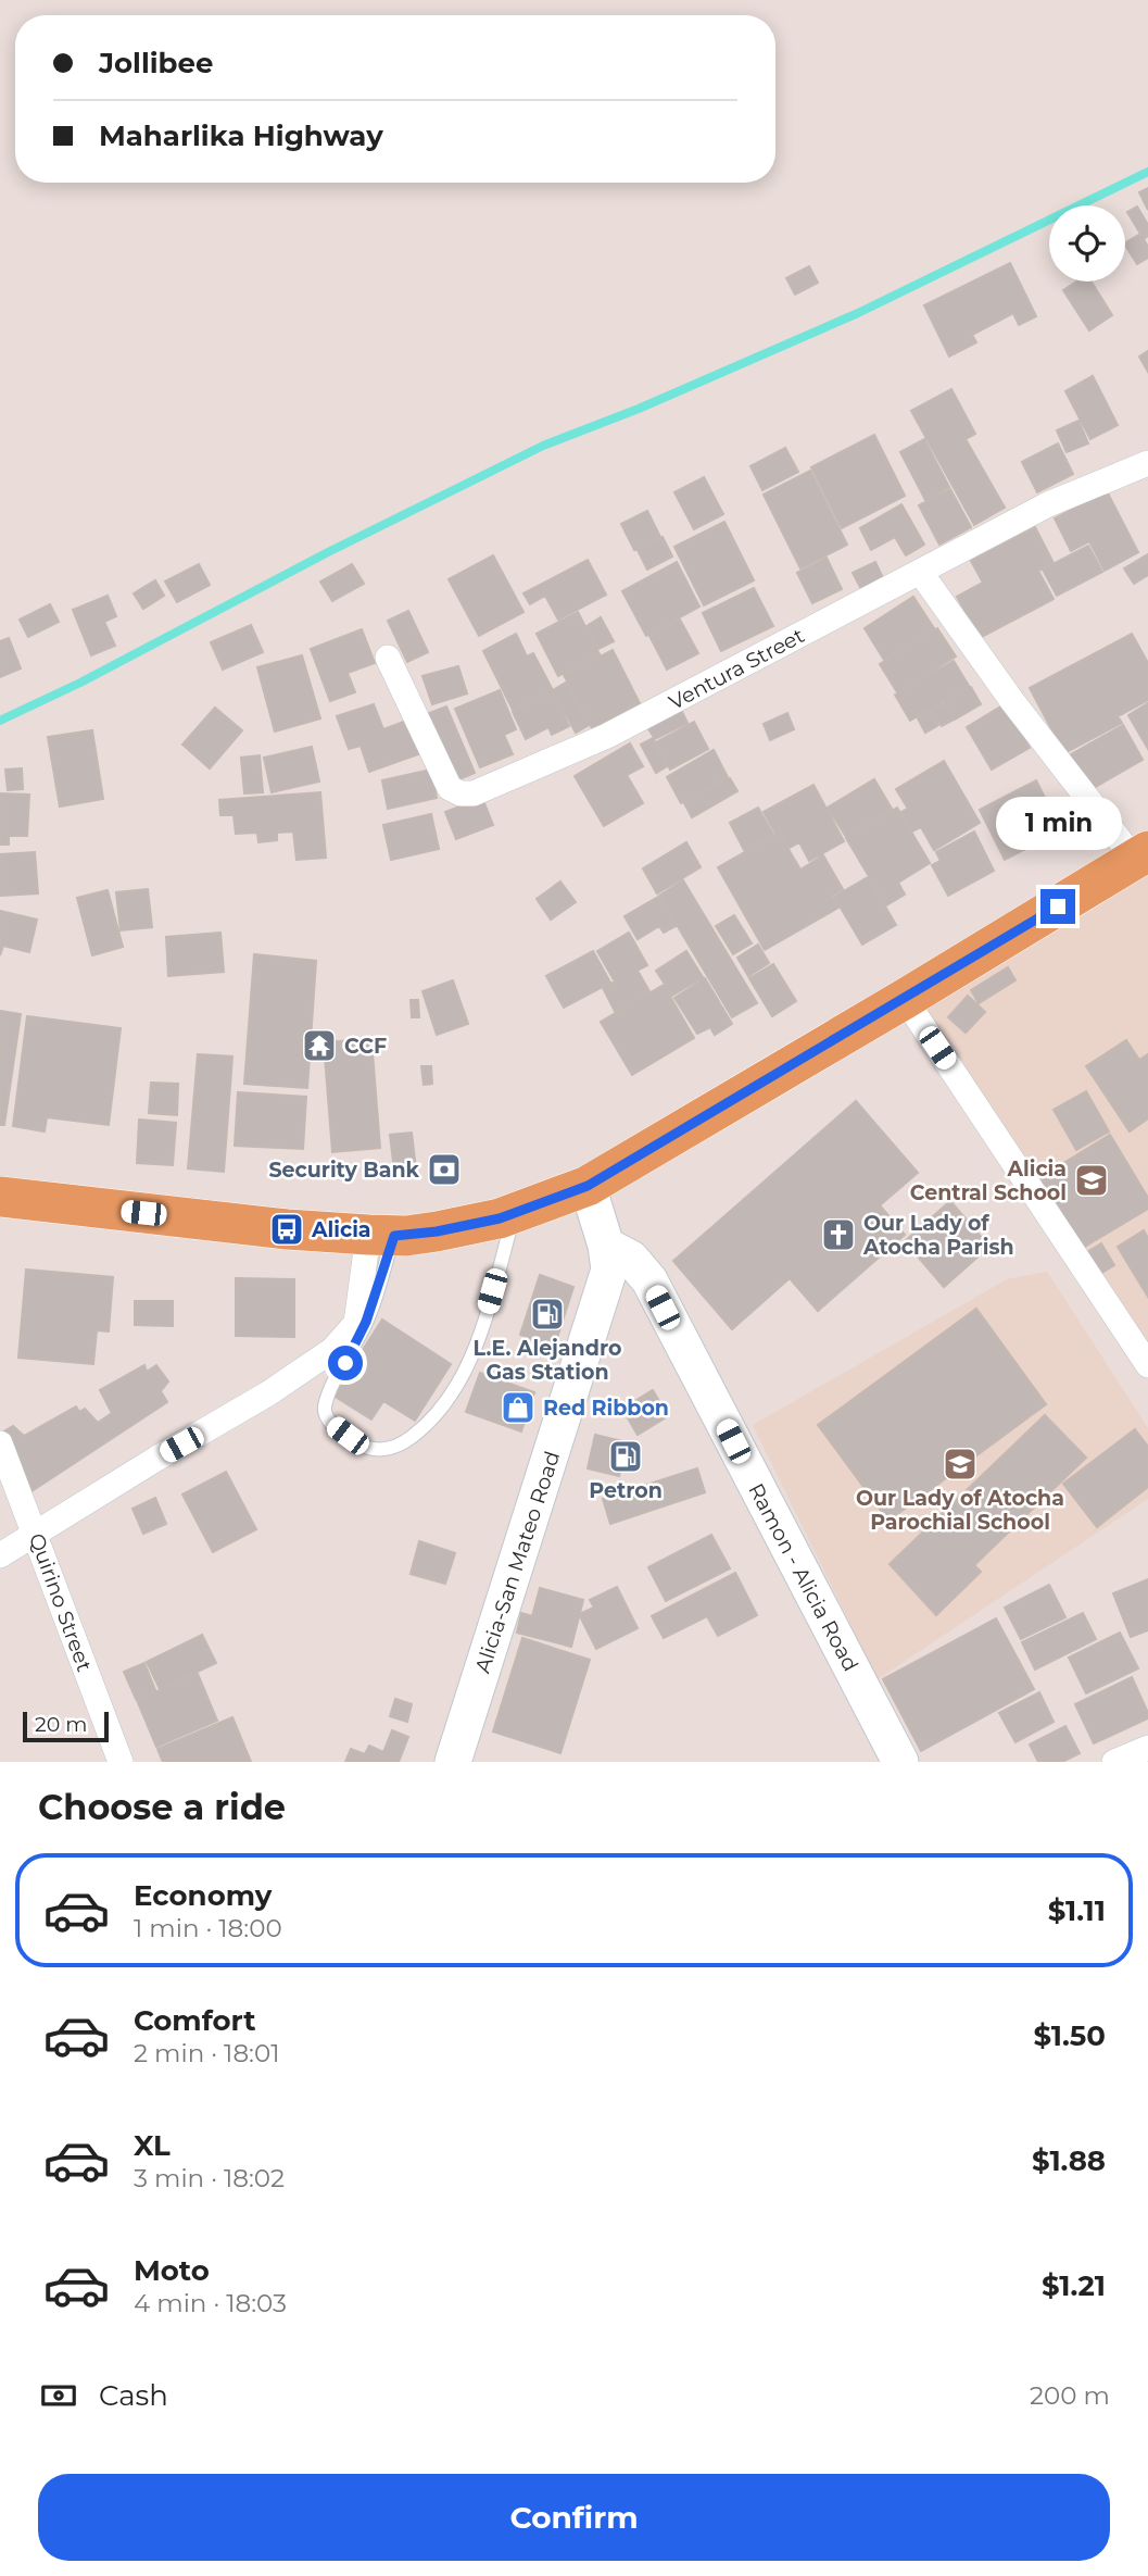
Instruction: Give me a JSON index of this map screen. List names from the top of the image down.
{
  "streets": {
    "main road": ["Alicia-San Mateo Road", "Ramon - Alicia Road"],
    "street": ["Ventura Street", "Quirino Street"]
  },
  "crossings": [
    ["Alicia-San Mateo Road", "Ramon - Alicia Road"]
  ],
  "places": {
    "temple": ["CCF"],
    "bank": ["Security Bank"],
    "school or university": ["Alicia Central School", "Our Lady of Atocha Parochial School"],
    "bus stop": ["Alicia"],
    "church": ["Our Lady of Atocha Parish"],
    "fuel station": ["L.E. Alejandro Gas Station", "Petron"],
    "shop": ["Red Ribbon"]
  },
  "scale_bar": "20 m",
  "page": {
    "banner": ["Jollibee", "Maharlika Highway"],
    "bubble": "1 min",
    "scale": "20 m",
    "heading": "Choose a ride",
    "list": [
      {
        "name": "Economy",
        "note": "1 min · 18:00",
        "value": "$1.11"
      },
      {
        "name": "Comfort",
        "note": "2 min · 18:01",
        "value": "$1.50"
      },
      {
        "name": "XL",
        "note": "3 min · 18:02",
        "value": "$1.88"
      },
      {
        "name": "Moto",
        "note": "4 min · 18:03",
        "value": "$1.21"
      }
    ],
    "pay": ["Cash", "200 m"],
    "buttons": "Confirm"
  }
}
